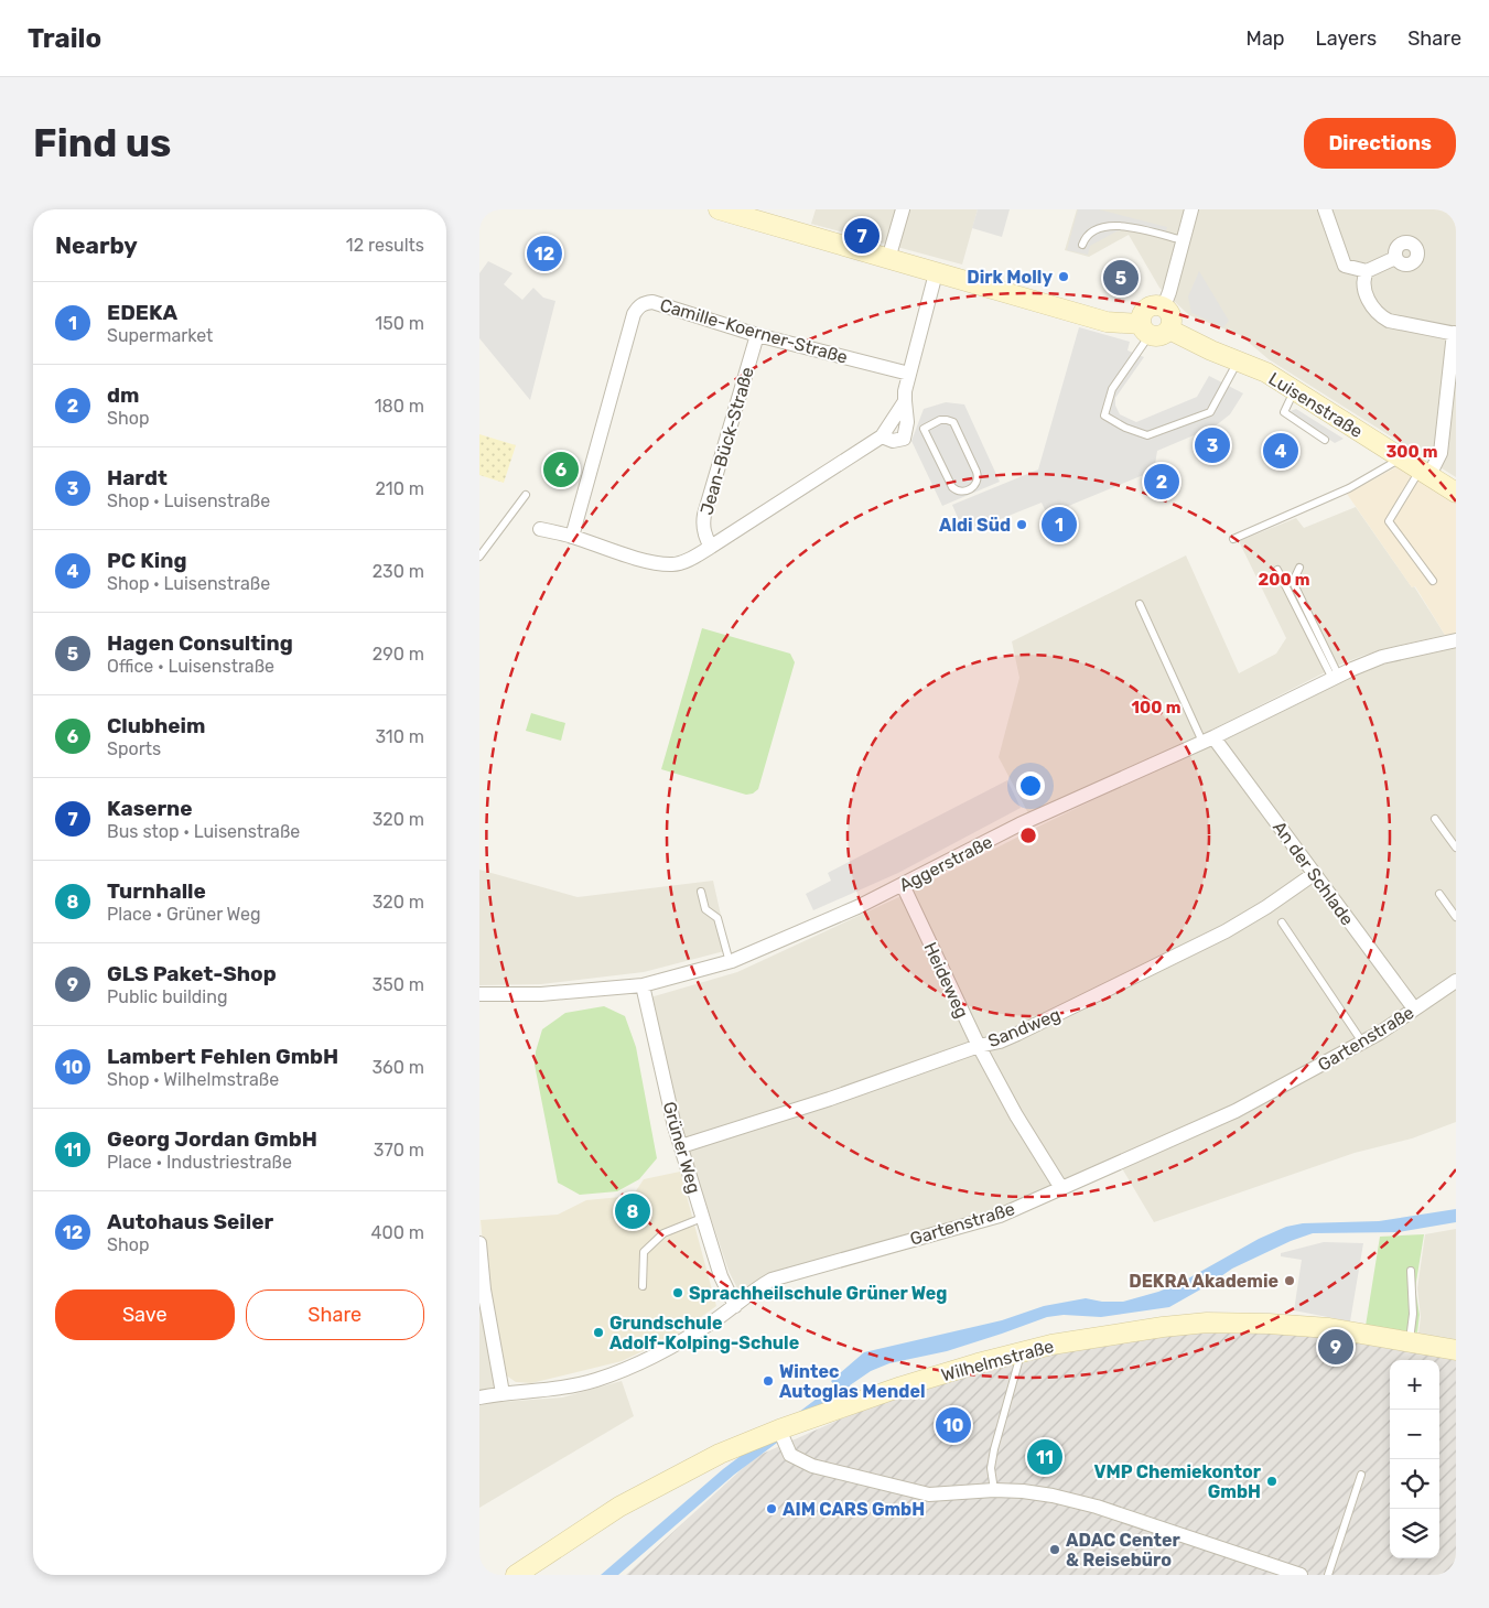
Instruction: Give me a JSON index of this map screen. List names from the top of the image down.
{
  "streets": {
    "main road": ["Luisenstraße", "Wilhelmstraße"],
    "street": [
      "Camille-Koerner-Straße",
      "Jean-Bück-Straße",
      "Aggerstraße",
      "An der Schlade",
      "Heideweg",
      "Sandweg",
      "Gartenstraße",
      "Grüner Weg"
    ]
  },
  "crossings": [
    ["Camille-Koerner-Straße", "Jean-Bück-Straße"],
    ["Aggerstraße", "An der Schlade"],
    ["Aggerstraße", "Heideweg"],
    ["Aggerstraße", "Grüner Weg"],
    ["An der Schlade", "Sandweg"],
    ["An der Schlade", "Gartenstraße"],
    ["Heideweg", "Sandweg"],
    ["Heideweg", "Gartenstraße"],
    ["Sandweg", "Grüner Weg"],
    ["Gartenstraße", "Grüner Weg"]
  ],
  "places": [
    "Dirk Molly",
    "Aldi Süd",
    "DEKRA Akademie",
    "Sprachheilschule Grüner Weg",
    "Grundschule Adolf-Kolping-Schule",
    "Wintec Autoglas Mendel",
    "VMP Chemiekontor GmbH",
    "AIM CARS GmbH",
    "ADAC Center & Reisebüro"
  ],
  "page": {
    "header": "Trailo",
    "nav": ["Map", "Layers", "Share"],
    "buttons": [
      "Directions",
      ["Save", "Share"]
    ],
    "title": "Find us",
    "heading": ["Nearby", "12 results"],
    "pins": [
      "7",
      "12",
      "5",
      "3",
      "4",
      "6",
      "2",
      "1",
      "8",
      "9",
      "10",
      "11"
    ],
    "list": [
      {
        "mark": "1",
        "name": "EDEKA",
        "note": "Supermarket",
        "value": "150 m"
      },
      {
        "mark": "2",
        "name": "dm",
        "note": "Shop",
        "value": "180 m"
      },
      {
        "mark": "3",
        "name": "Hardt",
        "note": "Shop · Luisenstraße",
        "value": "210 m"
      },
      {
        "mark": "4",
        "name": "PC King",
        "note": "Shop · Luisenstraße",
        "value": "230 m"
      },
      {
        "mark": "5",
        "name": "Hagen Consulting",
        "note": "Office · Luisenstraße",
        "value": "290 m"
      },
      {
        "mark": "6",
        "name": "Clubheim",
        "note": "Sports",
        "value": "310 m"
      },
      {
        "mark": "7",
        "name": "Kaserne",
        "note": "Bus stop · Luisenstraße",
        "value": "320 m"
      },
      {
        "mark": "8",
        "name": "Turnhalle",
        "note": "Place · Grüner Weg",
        "value": "320 m"
      },
      {
        "mark": "9",
        "name": "GLS Paket-Shop",
        "note": "Public building",
        "value": "350 m"
      },
      {
        "mark": "10",
        "name": "Lambert Fehlen GmbH",
        "note": "Shop · Wilhelmstraße",
        "value": "360 m"
      },
      {
        "mark": "11",
        "name": "Georg Jordan GmbH",
        "note": "Place · Industriestraße",
        "value": "370 m"
      },
      {
        "mark": "12",
        "name": "Autohaus Seiler",
        "note": "Shop",
        "value": "400 m"
      }
    ],
    "map_buttons": ["+", "−"]
  },
  "rings": ["300 m", "200 m", "100 m"]
}
